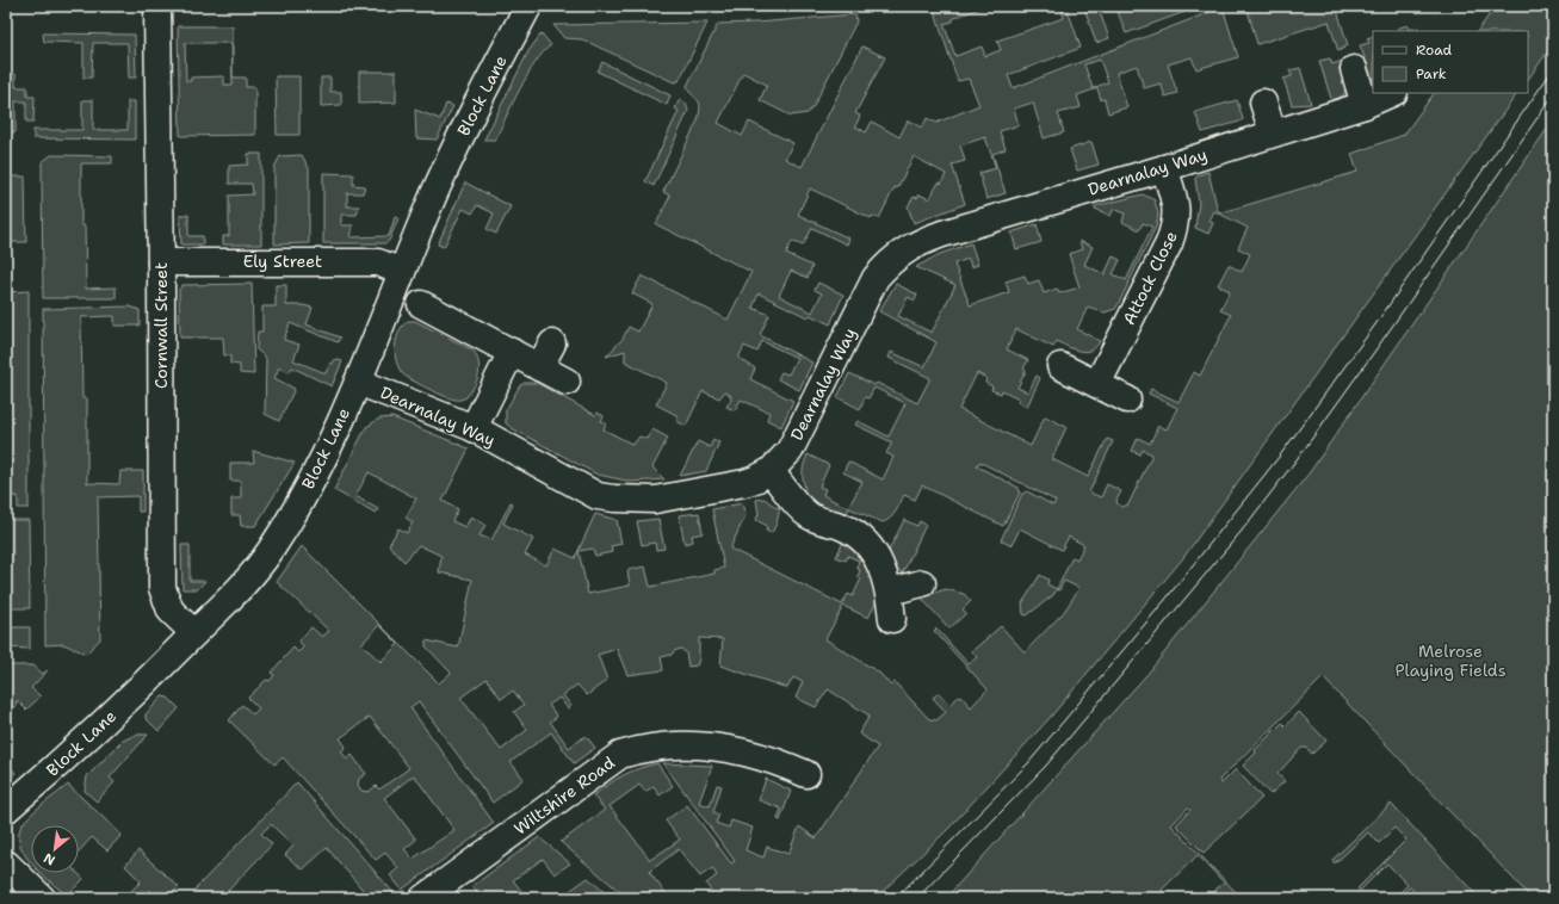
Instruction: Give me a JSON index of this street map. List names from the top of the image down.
{
  "streets": {
    "street": [
      "Block Lane",
      "Dearnalay Way",
      "Ely Street",
      "Attock Close",
      "Cornwall Street",
      "Wiltshire Road"
    ]
  },
  "crossings": [
    ["Block Lane", "Dearnalay Way"],
    ["Block Lane", "Ely Street"],
    ["Block Lane", "Cornwall Street"],
    ["Dearnalay Way", "Attock Close"],
    ["Ely Street", "Cornwall Street"]
  ],
  "parks": ["Melrose Playing Fields"],
  "legend": ["Road", "Park"],
  "north": "bottom left"
}
